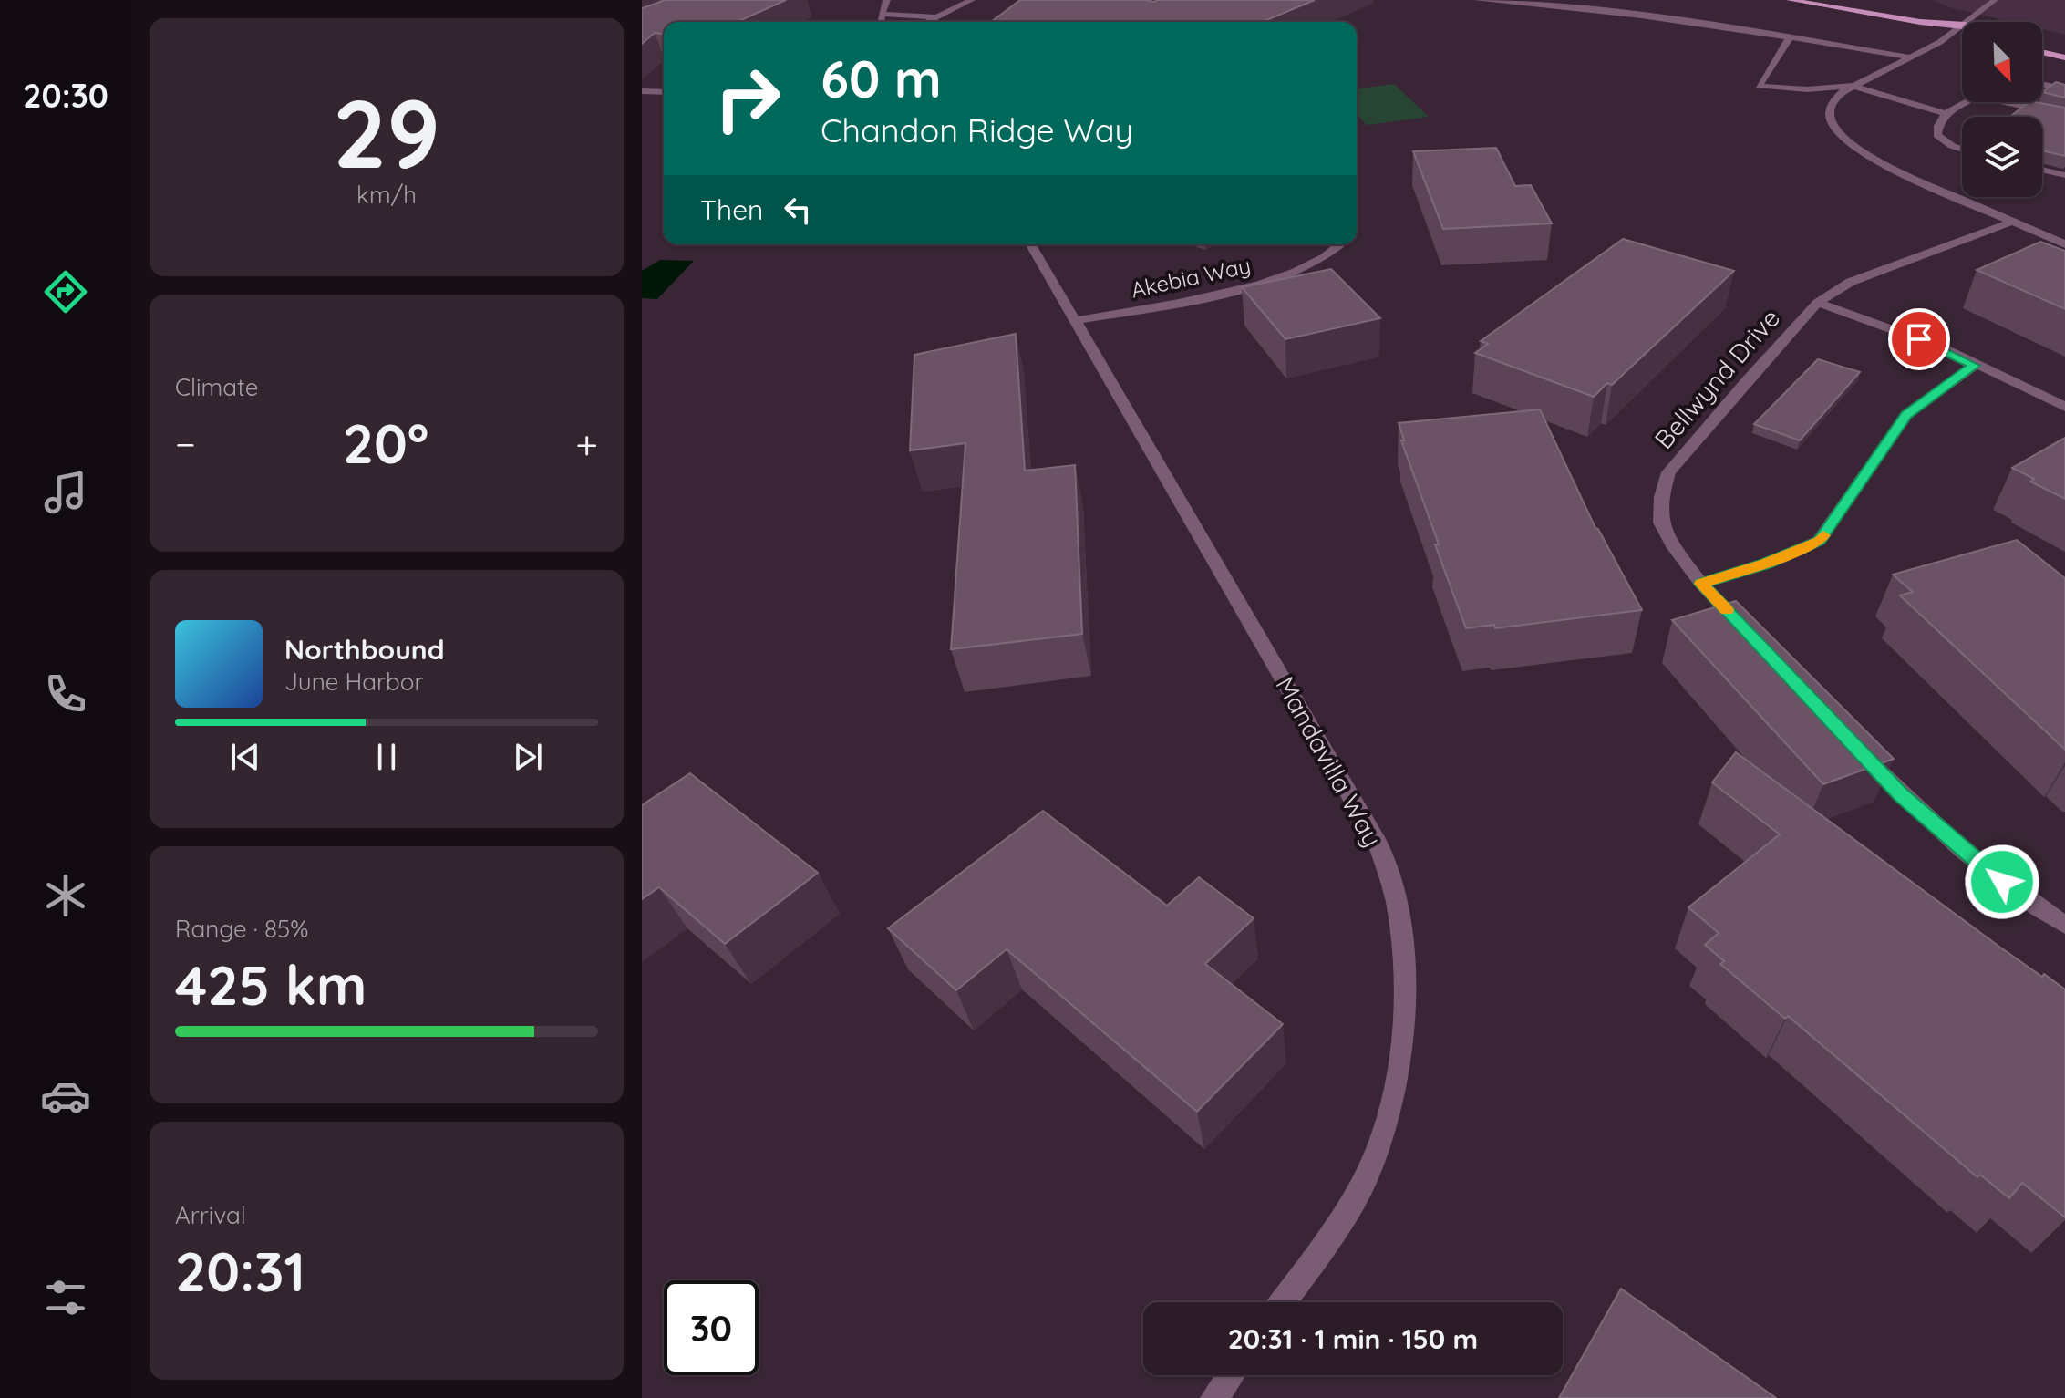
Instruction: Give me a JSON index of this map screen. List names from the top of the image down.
{
  "streets": {
    "street": ["Akebia Way", "Bellwynd Drive", "Mandavilla Way"]
  },
  "crossings": [
    ["Akebia Way", "Mandavilla Way"]
  ],
  "north": "bottom right",
  "page": {
    "tabs": "20:30",
    "tile": [
      ["29", "km/h"],
      "Climate",
      ["Range · 85%", "425 km"],
      ["Arrival", "20:31"]
    ],
    "turn": ["60 m", "Chandon Ridge Way"],
    "then": "Then",
    "heat": ["−", "20°", "+"],
    "song": ["Northbound", "June Harbor"],
    "limit": "30",
    "trip": "20:31 · 1 min · 150 m"
  }
}
